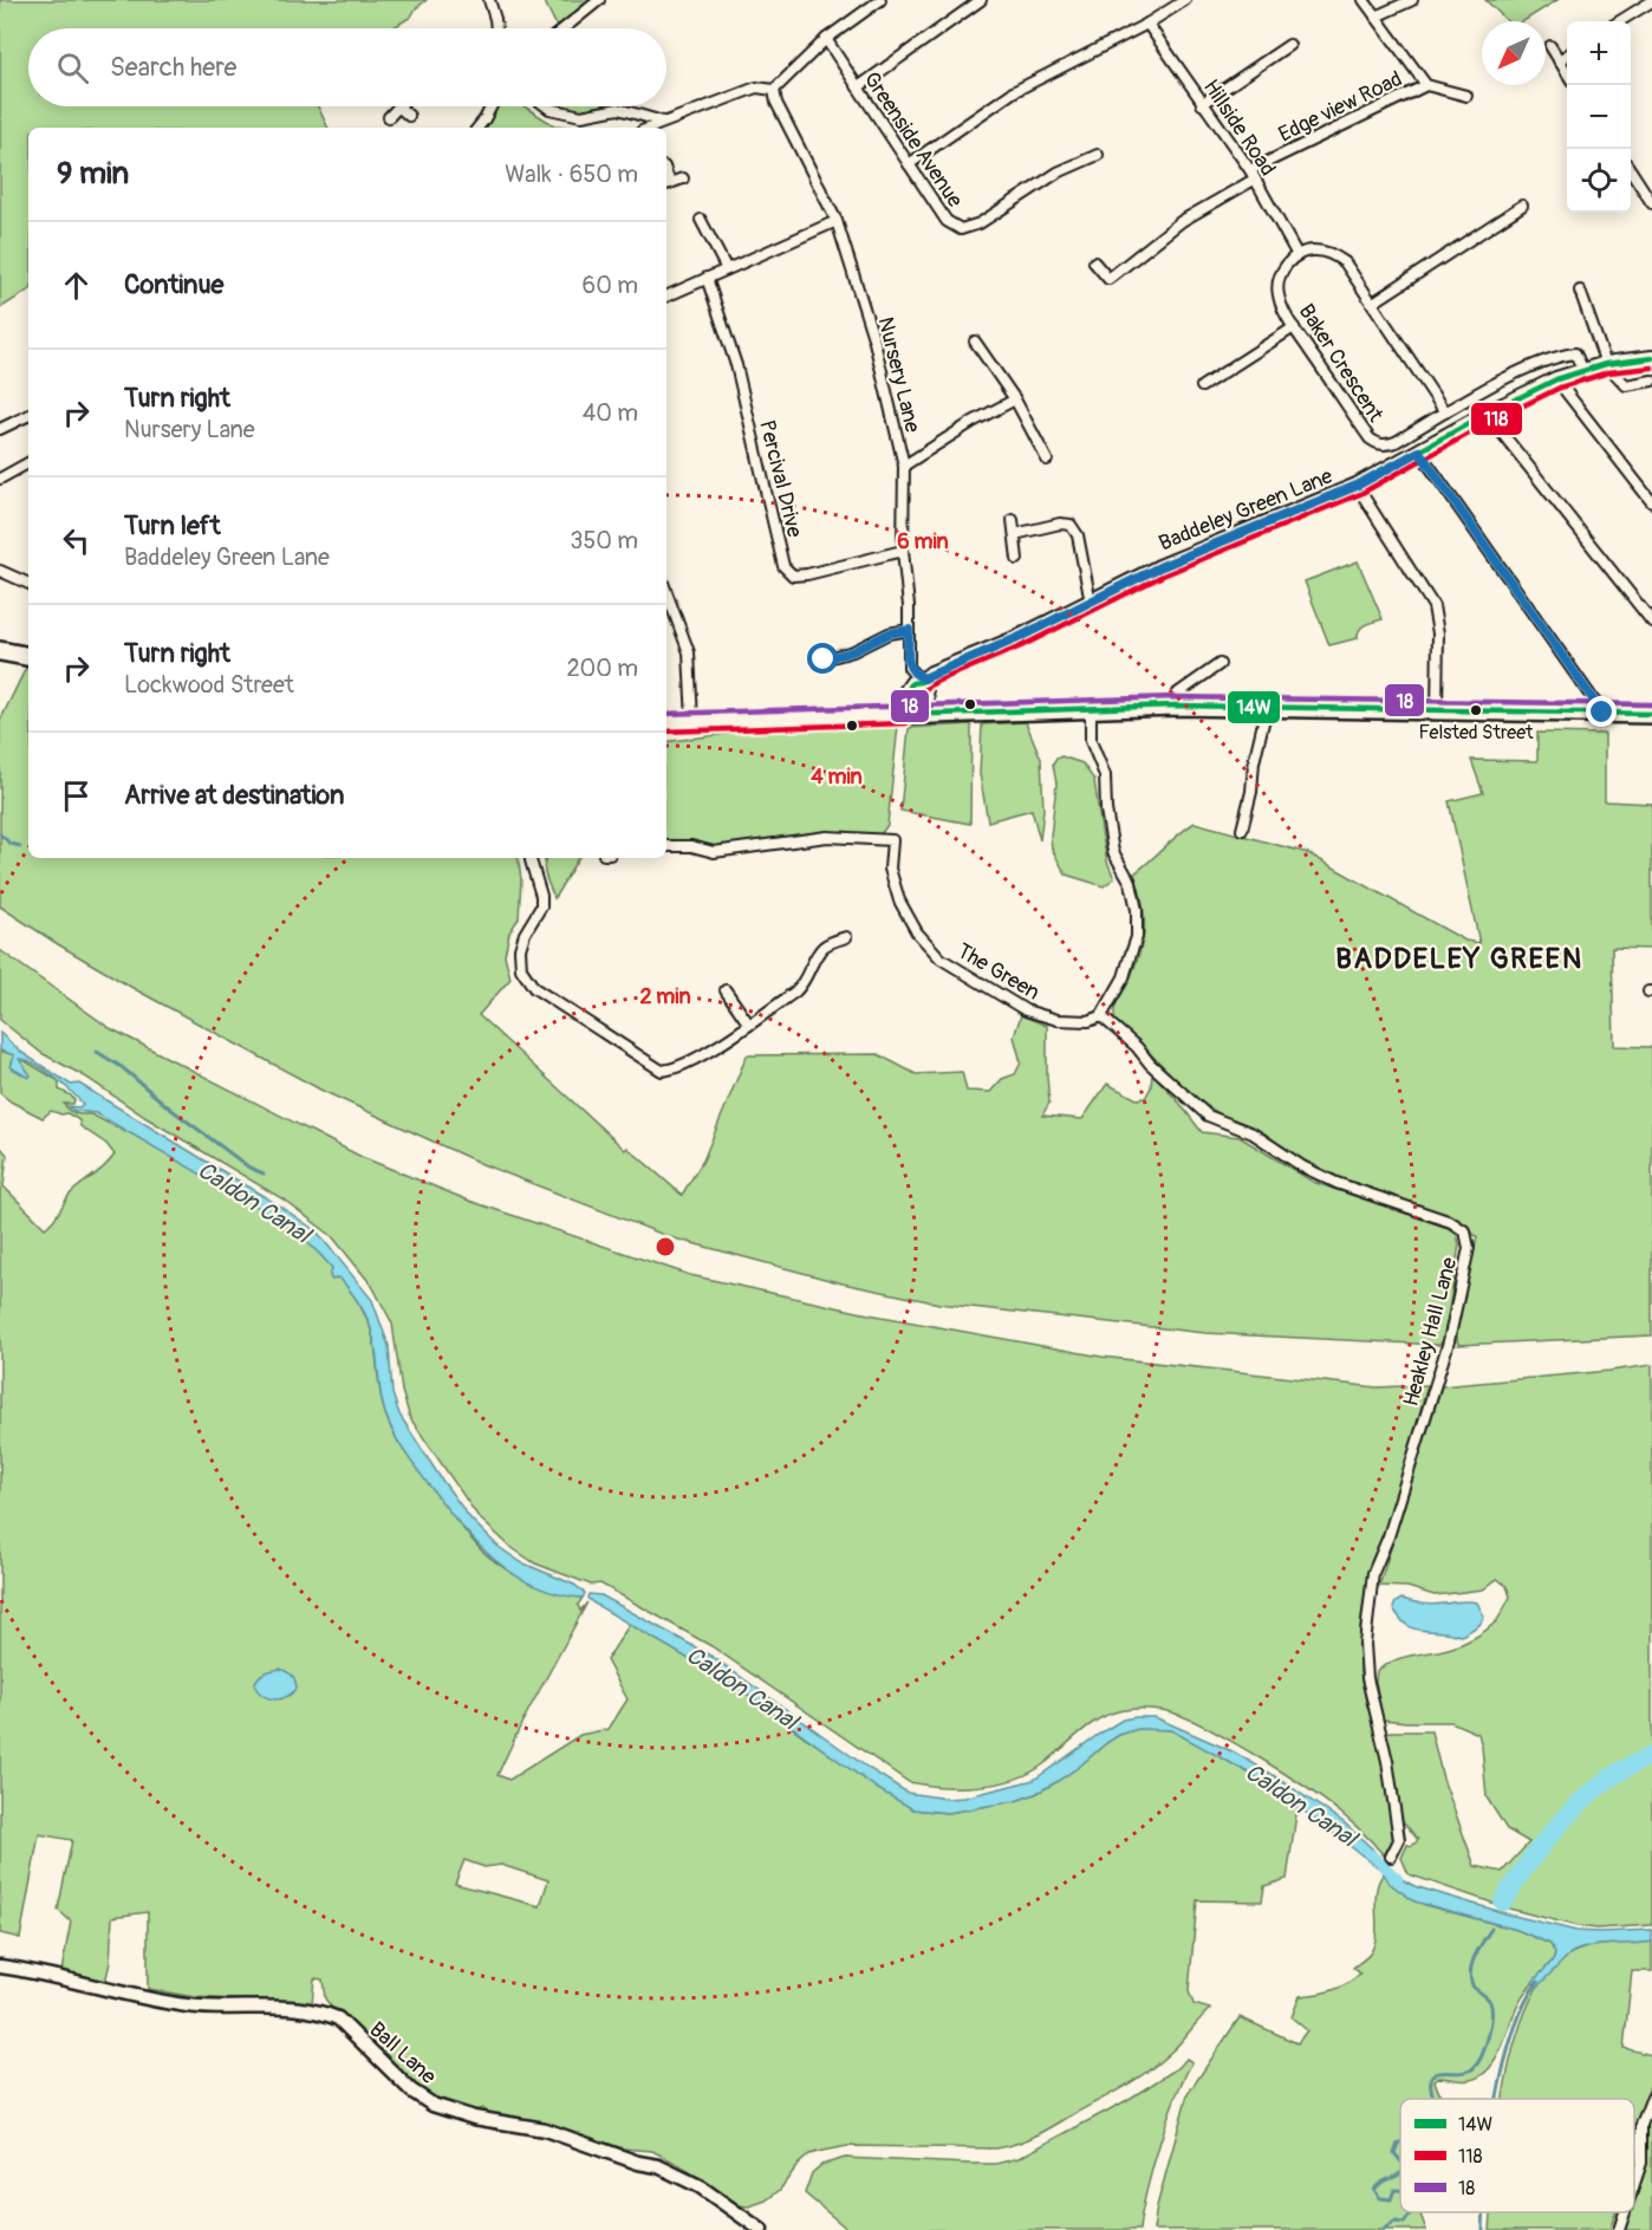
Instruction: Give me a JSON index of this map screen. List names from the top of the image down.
{
  "streets": {
    "main road": ["Baddeley Green Lane"],
    "street": [
      "Edge view Road",
      "Hillside Road",
      "Greenside Avenue",
      "Baker Crescent",
      "Nursery Lane",
      "Percival Drive",
      "The Green",
      "Heakley Hall Lane",
      "Ball Lane"
    ]
  },
  "crossings": [
    ["Edge view Road", "Hillside Road"],
    ["Hillside Road", "Baker Crescent"],
    ["Nursery Lane", "Percival Drive"],
    ["Nursery Lane", "Baddeley Green Lane"],
    ["The Green", "Heakley Hall Lane"]
  ],
  "districts": ["BADDELEY GREEN"],
  "water": ["Caldon Canal"],
  "places": ["Felsted Street"],
  "lines": ["transit line 14W", "transit line 118", "transit line 18"],
  "legend": ["14W", "118", "18"],
  "north": "bottom left",
  "page": {
    "map_buttons": ["+", "−"],
    "search": "Search here",
    "heading": ["9 min", "Walk · 650 m"],
    "list": [
      ["Continue", "60 m"],
      ["Turn right", "Nursery Lane", "40 m"],
      ["Turn left", "Baddeley Green Lane", "350 m"],
      ["Turn right", "Lockwood Street", "200 m"],
      "Arrive at destination"
    ]
  },
  "rings": ["6 min", "4 min", "2 min"]
}
